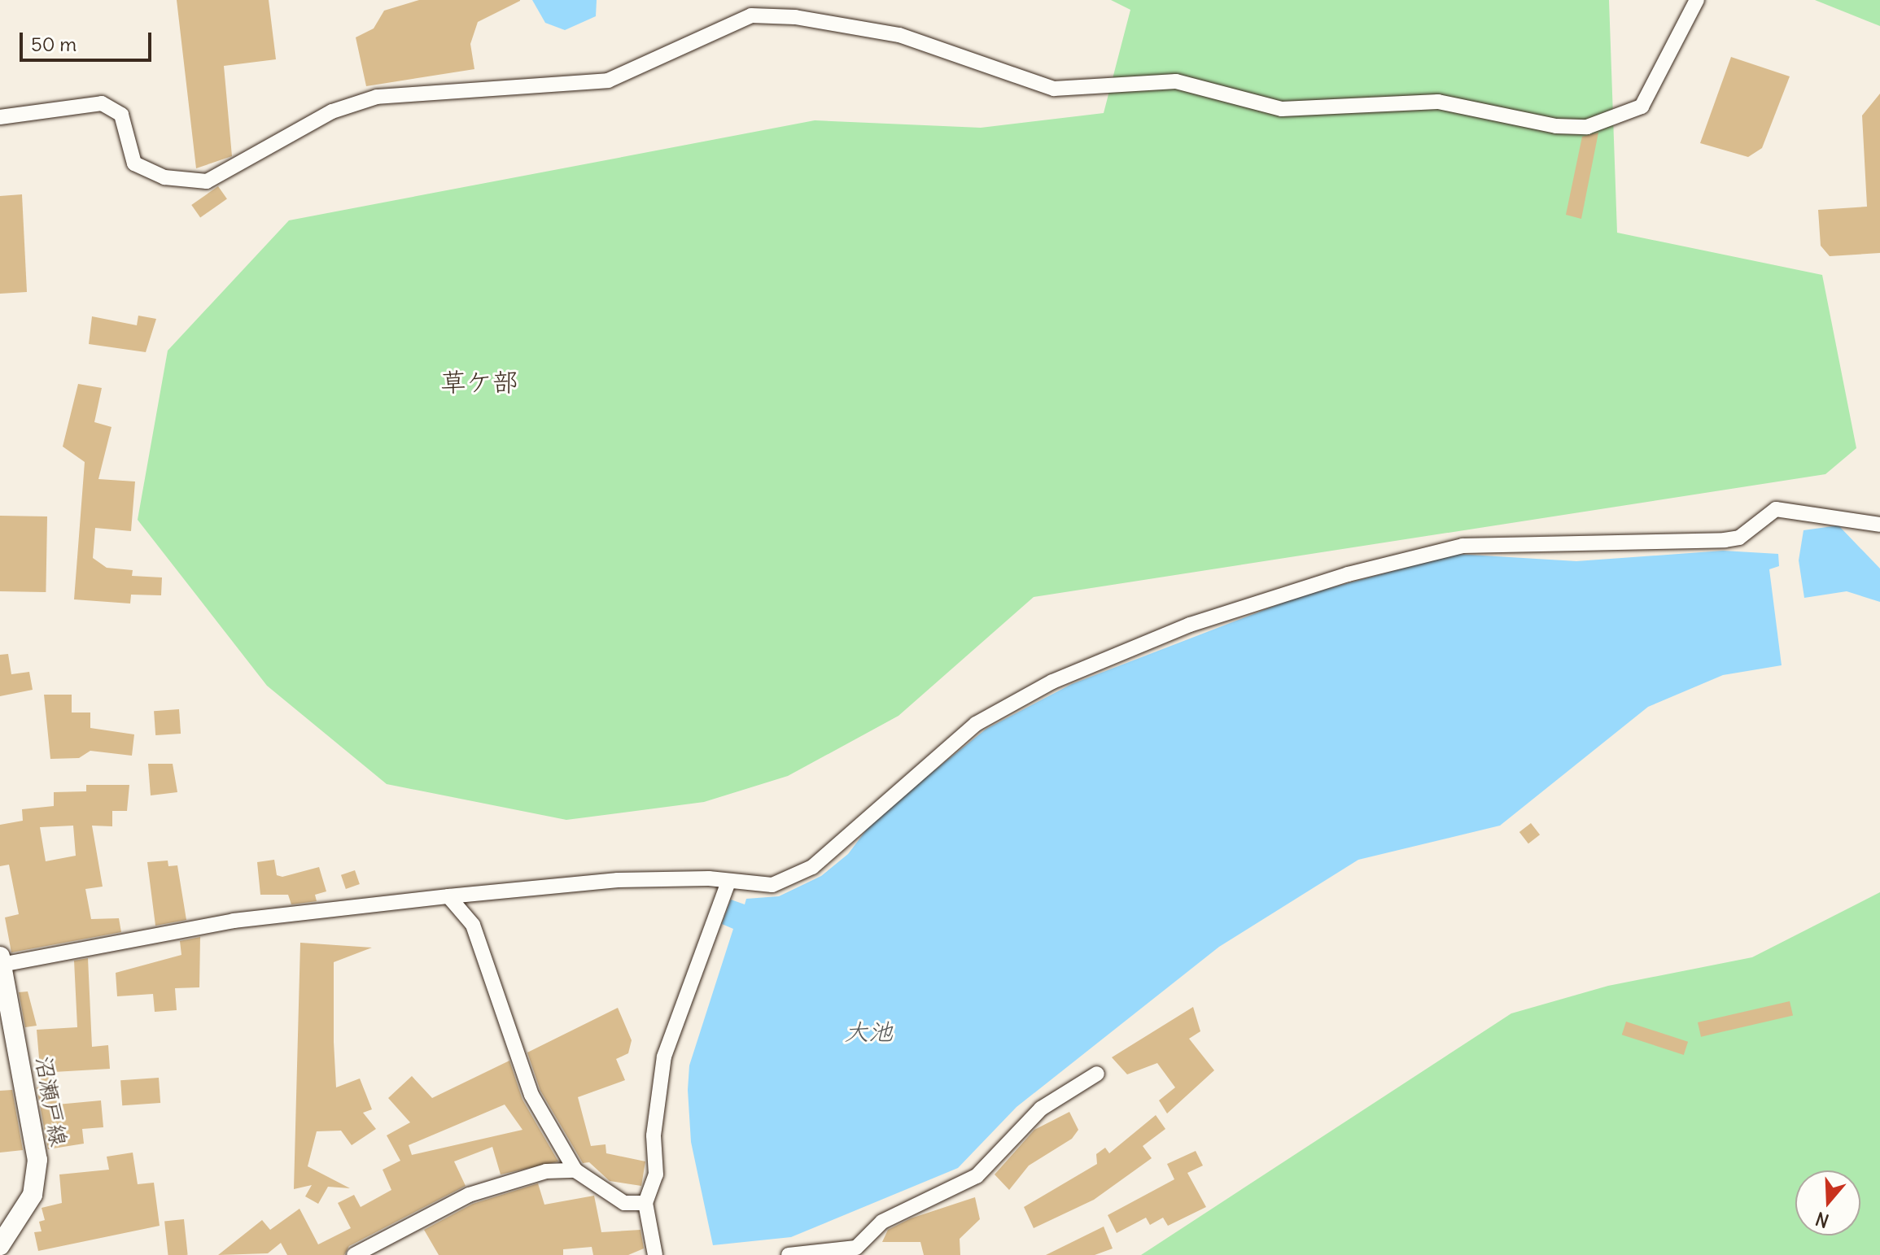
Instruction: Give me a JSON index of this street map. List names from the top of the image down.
{
  "streets": {
    "main road": ["沼瀬戸線"]
  },
  "districts": ["草ケ部"],
  "water": ["大池"],
  "scale_bar": "50 m",
  "north": "bottom"
}
